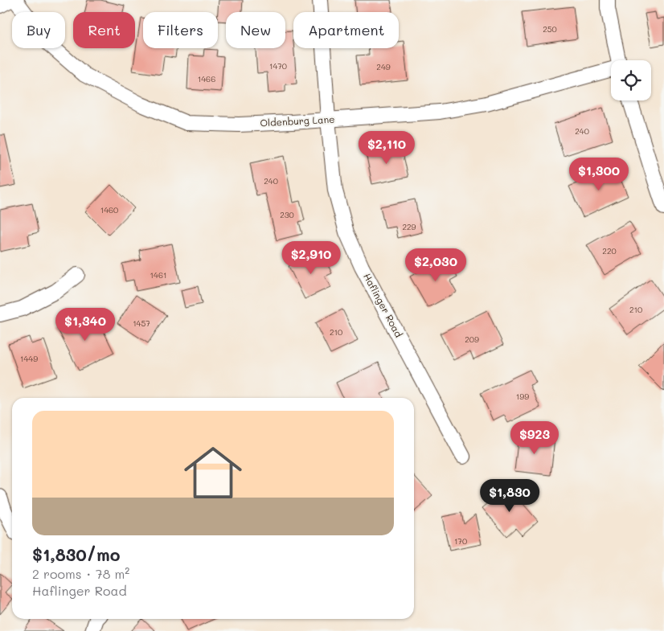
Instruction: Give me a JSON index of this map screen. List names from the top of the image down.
{
  "streets": {
    "street": ["Oldenburg Lane", "Haflinger Road"]
  },
  "crossings": [
    ["Oldenburg Lane", "Haflinger Road"]
  ],
  "house_numbers": [
    "250",
    "1470",
    "249",
    "1466",
    "240",
    "240",
    "1460",
    "230",
    "229",
    "220",
    "1461",
    "210",
    "1457",
    "210",
    "209",
    "1449",
    "199",
    "170"
  ],
  "page": {
    "chip": [
      "Buy",
      "Rent",
      "Filters",
      "New",
      "Apartment"
    ],
    "price": [
      "$2,110",
      "$1,300",
      "$2,910",
      "$2,030",
      "$1,340",
      "$923",
      "$1,830"
    ],
    "list": [
      {
        "name": "$1,830/mo",
        "note": "2 rooms · 78 m² · Haflinger Road"
      }
    ]
  }
}
